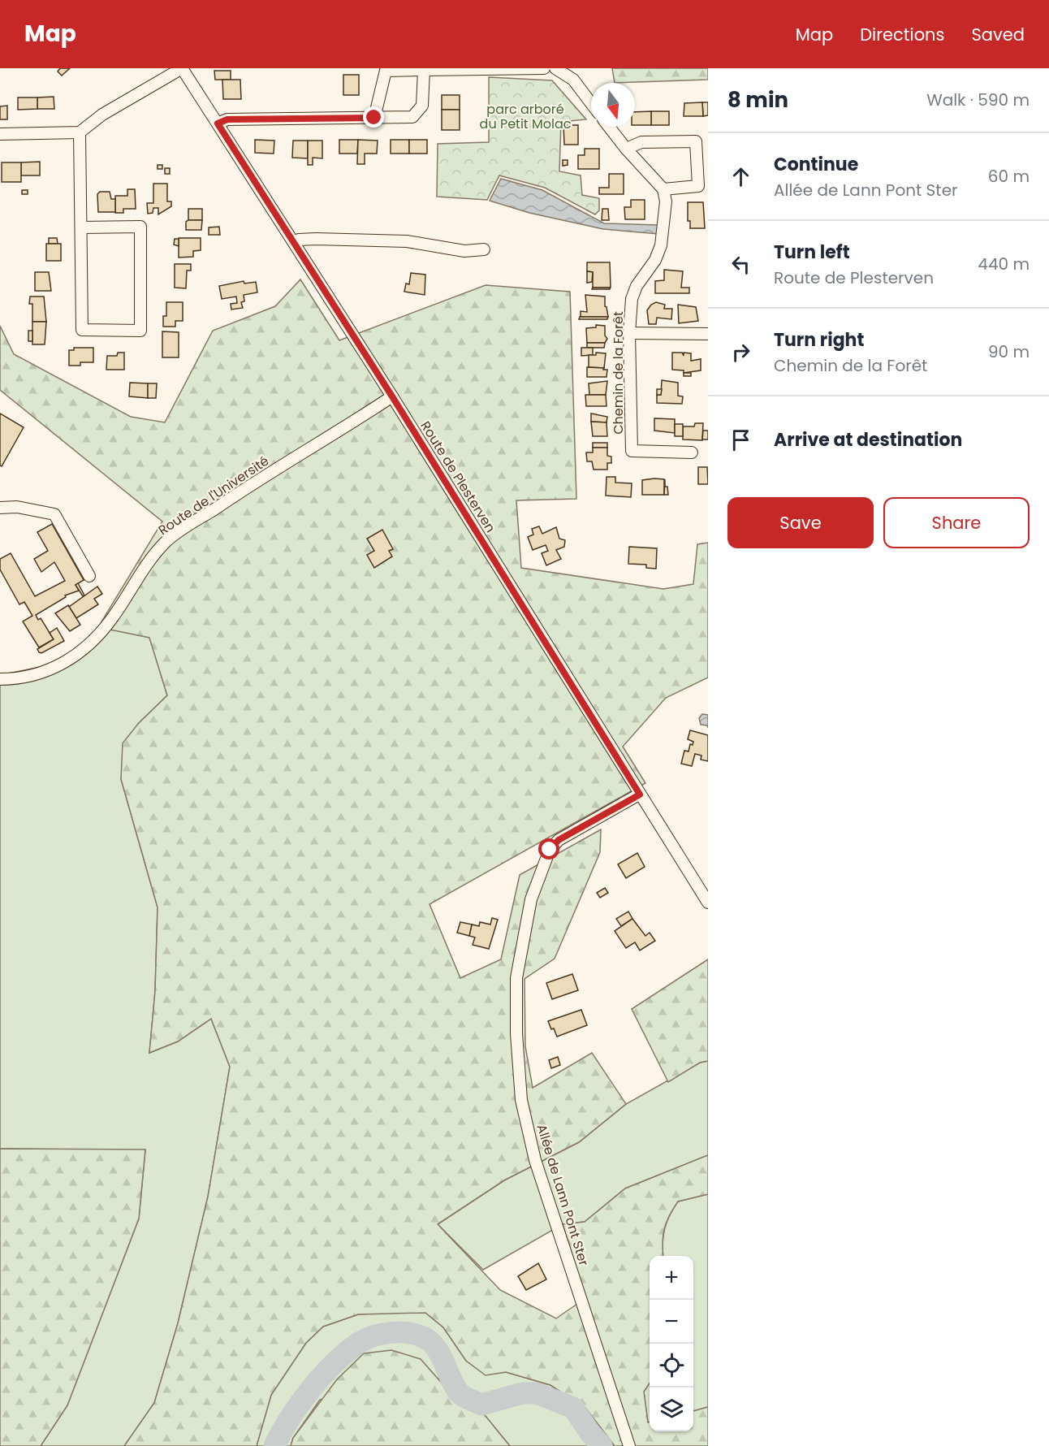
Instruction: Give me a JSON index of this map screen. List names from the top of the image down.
{
  "streets": {
    "street": [
      "Chemin de la Forêt",
      "Route de Plesterven",
      "Route de l'Université",
      "Allée de Lann Pont Ster"
    ]
  },
  "crossings": [
    ["Route de Plesterven", "Route de l'Université"],
    ["Route de Plesterven", "Allée de Lann Pont Ster"]
  ],
  "parks": ["parc arboré du Petit Molac"],
  "north": "bottom",
  "page": {
    "header": "Map",
    "nav": ["Map", "Directions", "Saved"],
    "heading": ["8 min", "Walk · 590 m"],
    "list": [
      ["Continue", "Allée de Lann Pont Ster", "60 m"],
      ["Turn left", "Route de Plesterven", "440 m"],
      ["Turn right", "Chemin de la Forêt", "90 m"],
      "Arrive at destination"
    ],
    "buttons": ["Save", "Share"],
    "map_buttons": ["+", "−"]
  }
}
